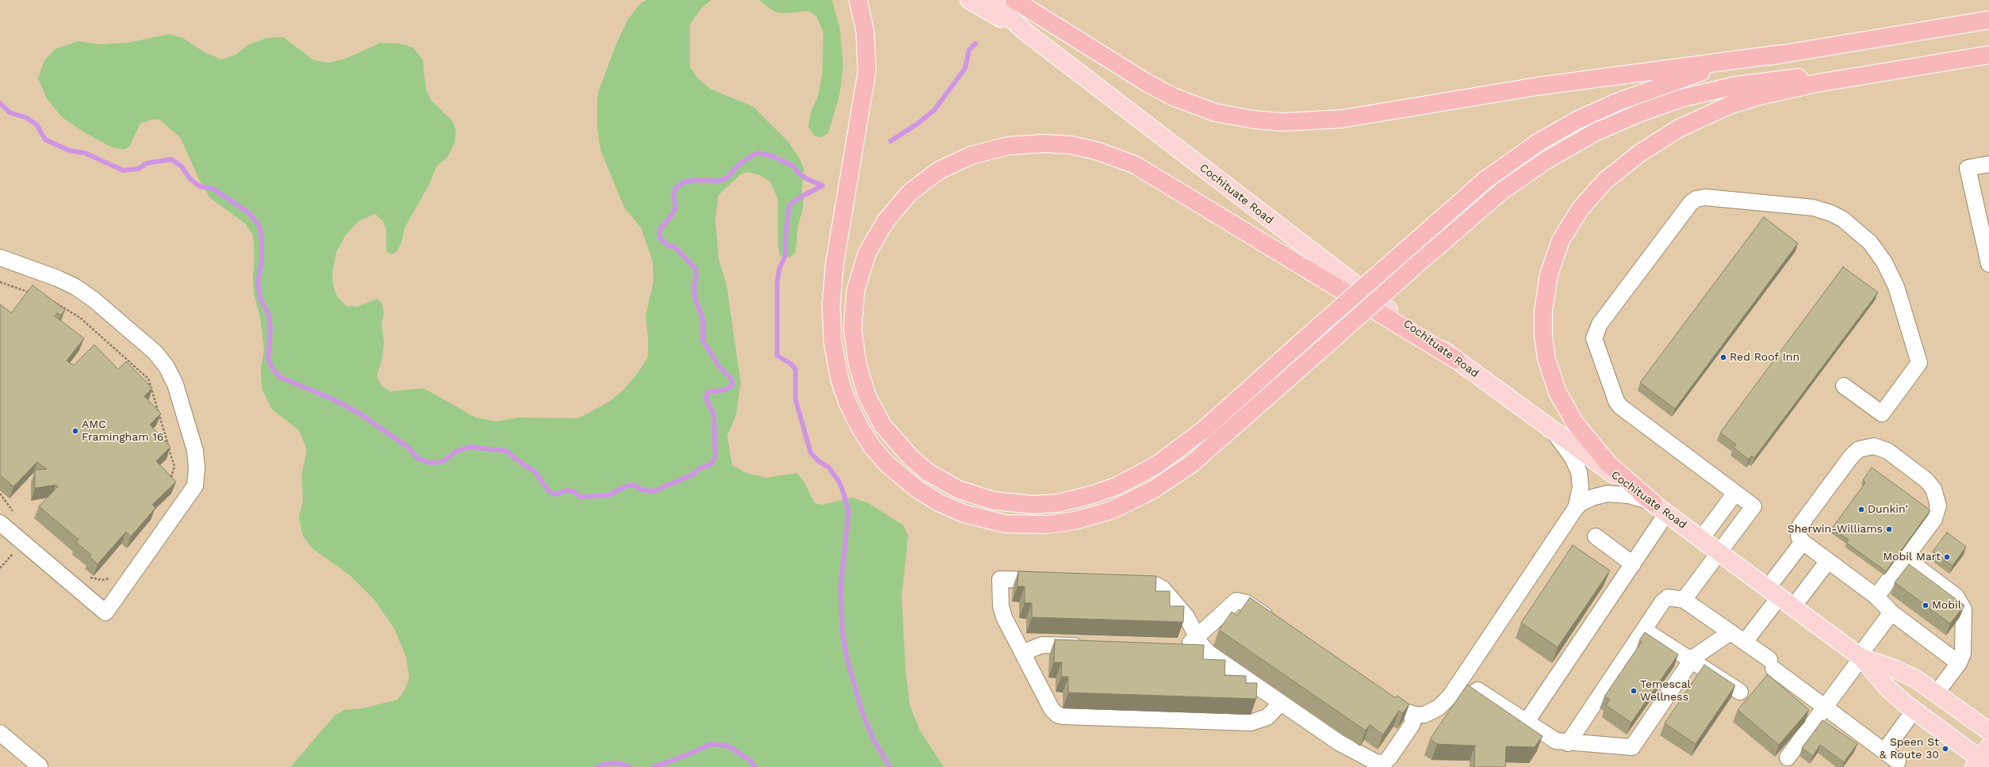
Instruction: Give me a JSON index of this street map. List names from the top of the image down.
{
  "streets": {
    "main road": ["Cochituate Road"]
  },
  "places": [
    "Red Roof Inn",
    "AMC Framingham 16",
    "Dunkin'",
    "Sherwin-Williams",
    "Mobil Mart",
    "Mobil",
    "Temescal Wellness",
    "Speen St & Route 30"
  ]
}
